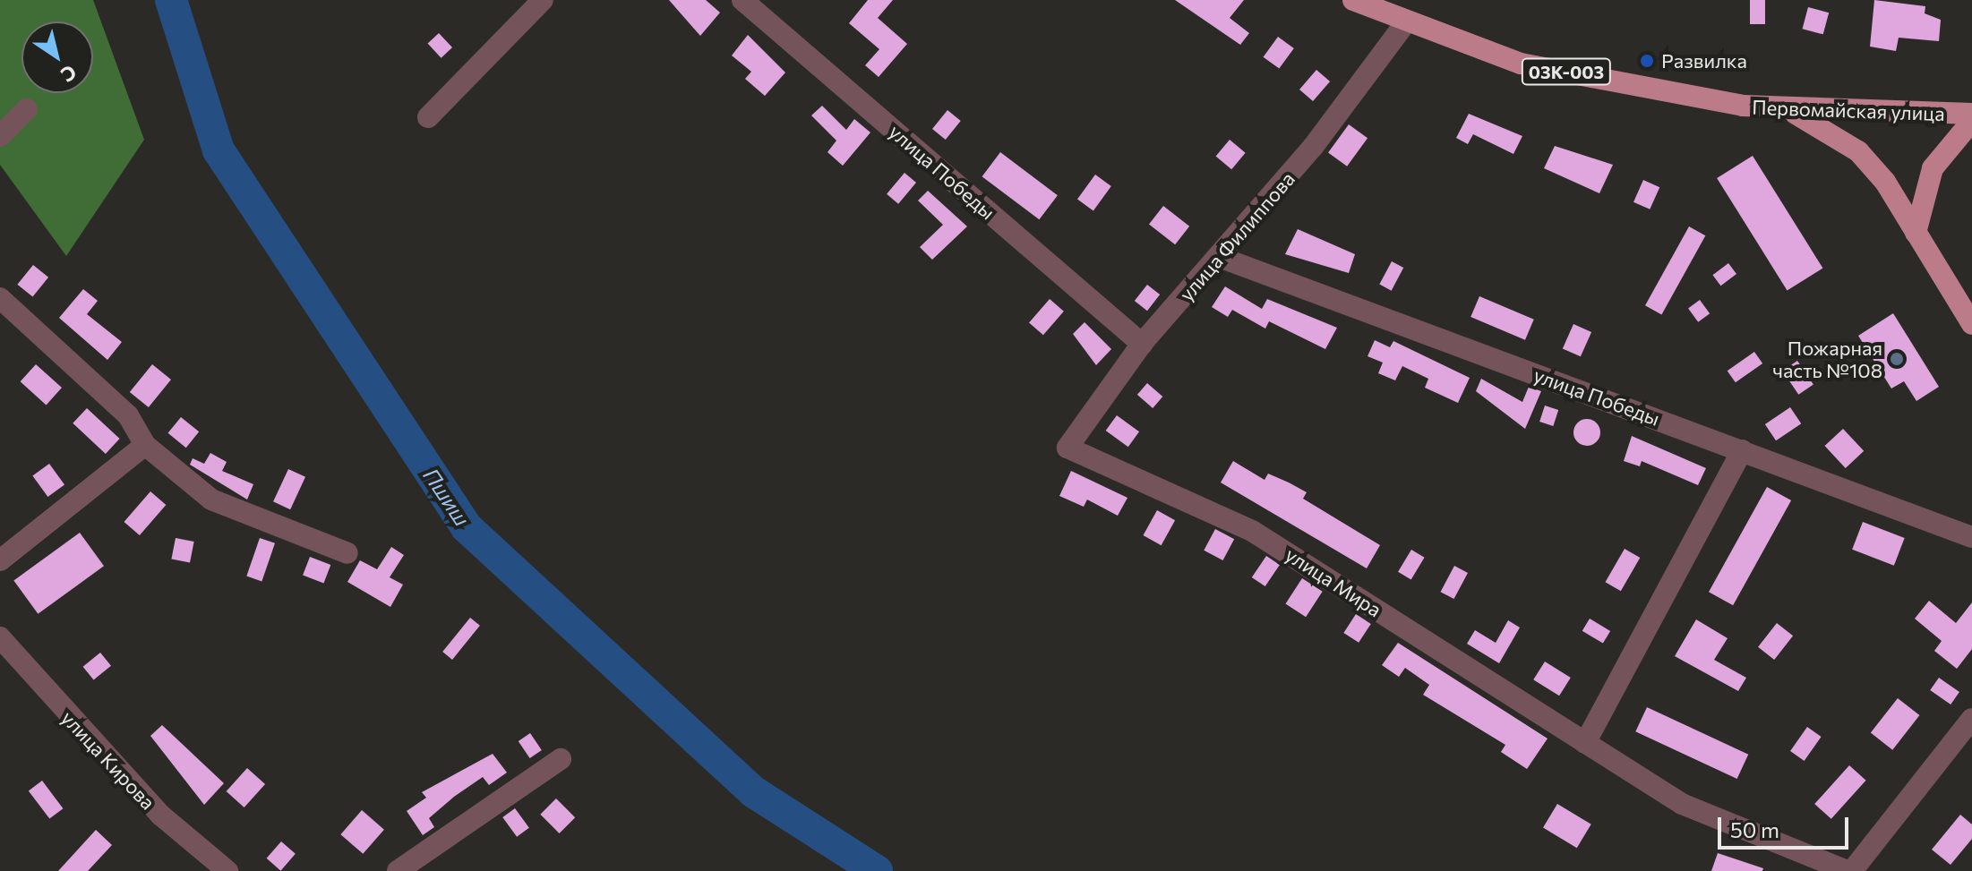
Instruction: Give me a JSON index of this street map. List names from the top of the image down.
{
  "streets": {
    "main road": ["03К-003", "Первомайская улица"],
    "street": [
      "улица Победы",
      "улица Филиппова",
      "улица Мира",
      "улица Кирова"
    ]
  },
  "crossings": [
    ["Первомайская улица", "улица Филиппова"],
    ["улица Победы", "улица Филиппова"],
    ["улица Филиппова", "улица Мира"]
  ],
  "water": ["Пшиш"],
  "places": ["Развилка", "Пожарная часть №108"],
  "scale_bar": "50 m",
  "north": "bottom right"
}
